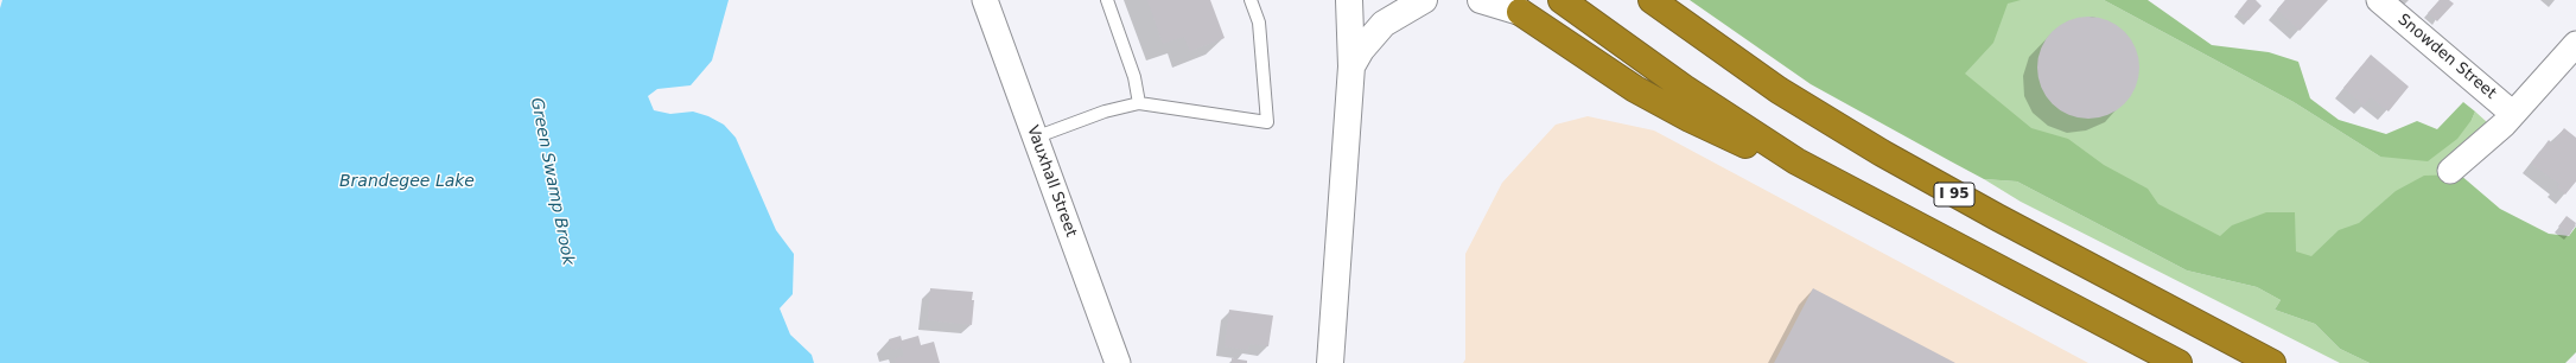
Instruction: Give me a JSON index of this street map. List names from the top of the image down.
{
  "streets": {
    "highway": ["I 95"],
    "street": ["Snowden Street", "Vauxhall Street"]
  },
  "water": ["Brandegee Lake", "Green Swamp Brook"]
}
